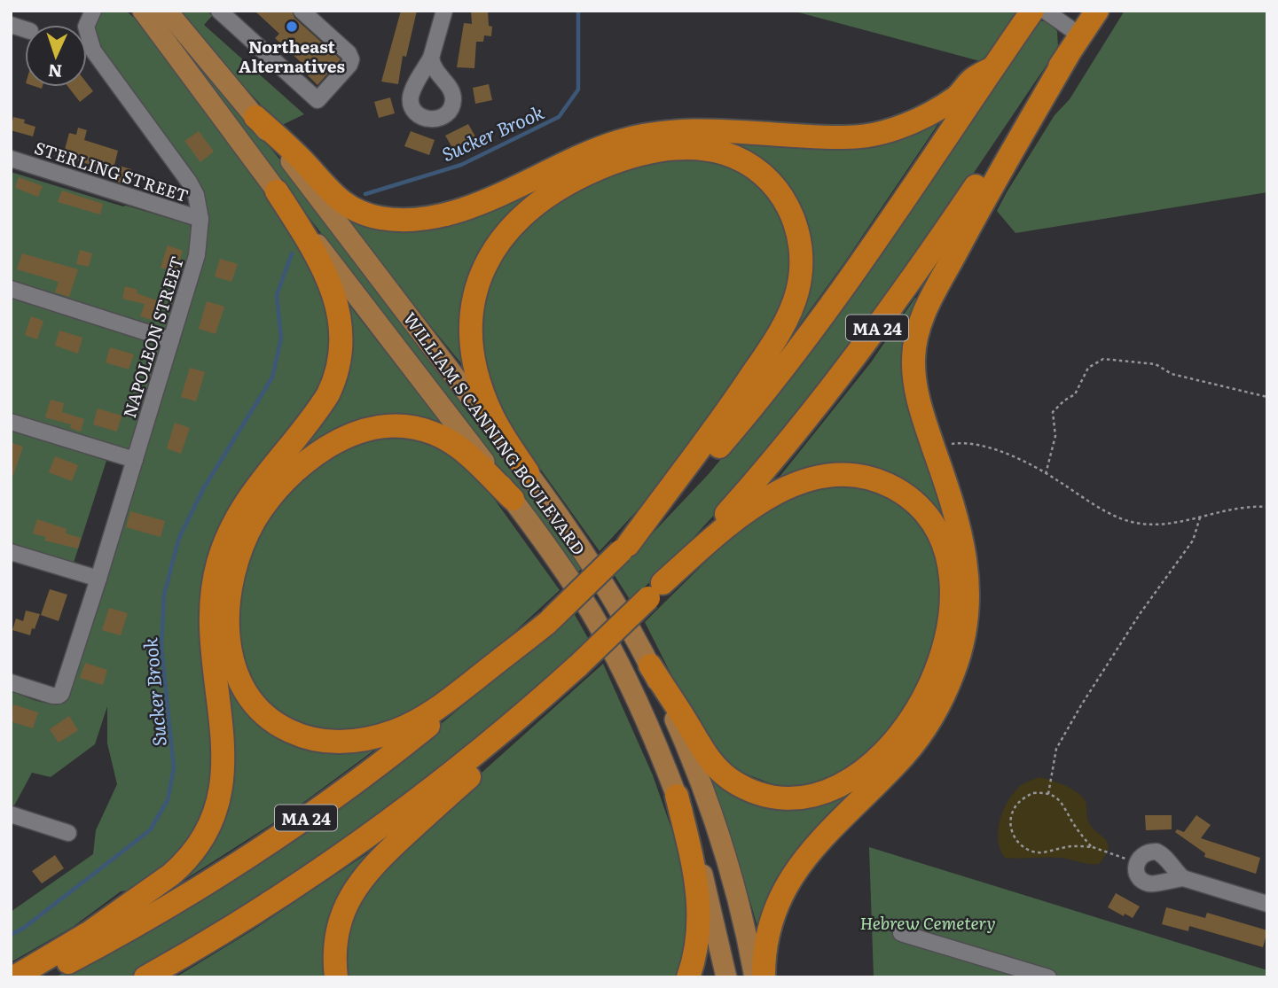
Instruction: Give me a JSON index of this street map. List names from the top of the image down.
{
  "streets": {
    "highway": ["MA 24"],
    "main road": ["WILLIAM S CANNING BOULEVARD"],
    "street": ["STERLING STREET", "NAPOLEON STREET"]
  },
  "crossings": [
    ["STERLING STREET", "NAPOLEON STREET"]
  ],
  "water": ["Sucker Brook"],
  "parks": ["Hebrew Cemetery"],
  "places": ["Northeast Alternatives"],
  "north": "bottom"
}
